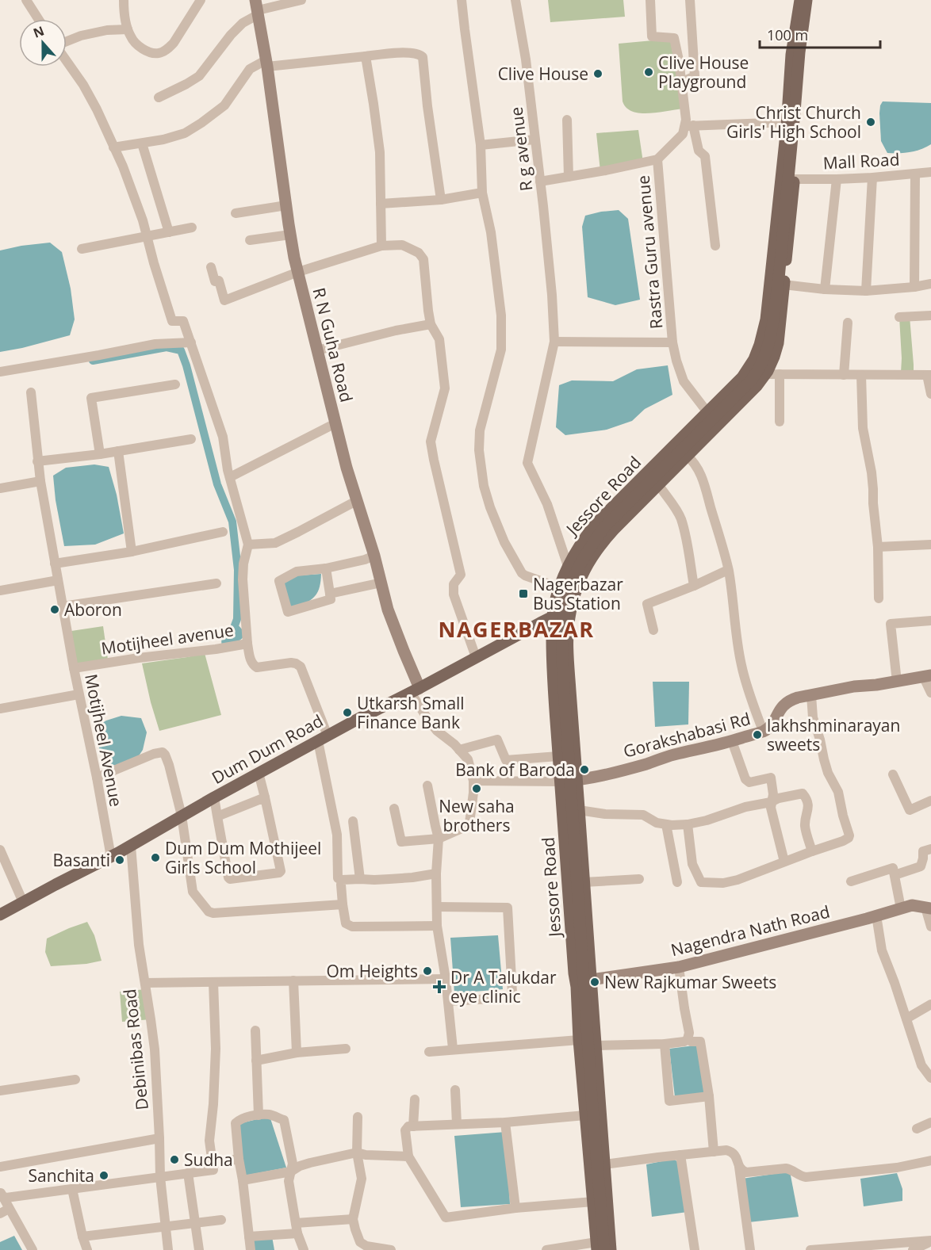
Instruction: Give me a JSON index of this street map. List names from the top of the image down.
{
  "streets": {
    "main road": ["Jessore Road", "Dum Dum Road"],
    "street": [
      "R g avenue",
      "Mall Road",
      "Rastra Guru avenue",
      "R N Guha Road",
      "Motijheel avenue",
      "Gorakshabasi Rd",
      "Motijheel Avenue",
      "Nagendra Nath Road",
      "Debinibas Road"
    ]
  },
  "crossings": [
    ["R g avenue", "Rastra Guru avenue"],
    ["Mall Road", "Jessore Road"],
    ["Rastra Guru avenue", "Jessore Road"],
    ["R N Guha Road", "Dum Dum Road"],
    ["Jessore Road", "Gorakshabasi Rd"],
    ["Jessore Road", "Dum Dum Road"],
    ["Jessore Road", "Nagendra Nath Road"],
    ["Motijheel avenue", "Motijheel Avenue"],
    ["Motijheel Avenue", "Dum Dum Road"],
    ["Dum Dum Road", "Debinibas Road"]
  ],
  "districts": ["NAGERBAZAR"],
  "places": {
    "other": [
      "Clive House Playground",
      "Clive House",
      "Christ Church Girls' High School",
      "Aboron",
      "Utkarsh Small Finance Bank",
      "lakhshminarayan sweets",
      "Bank of Baroda",
      "New saha brothers",
      "Dum Dum Mothijeel Girls School",
      "Basanti",
      "Om Heights",
      "New Rajkumar Sweets",
      "Sudha",
      "Sanchita"
    ],
    "transit": ["Nagerbazar Bus Station"],
    "health": ["Dr A Talukdar eye clinic"]
  },
  "scale_bar": "100 m",
  "north": "top"
}
